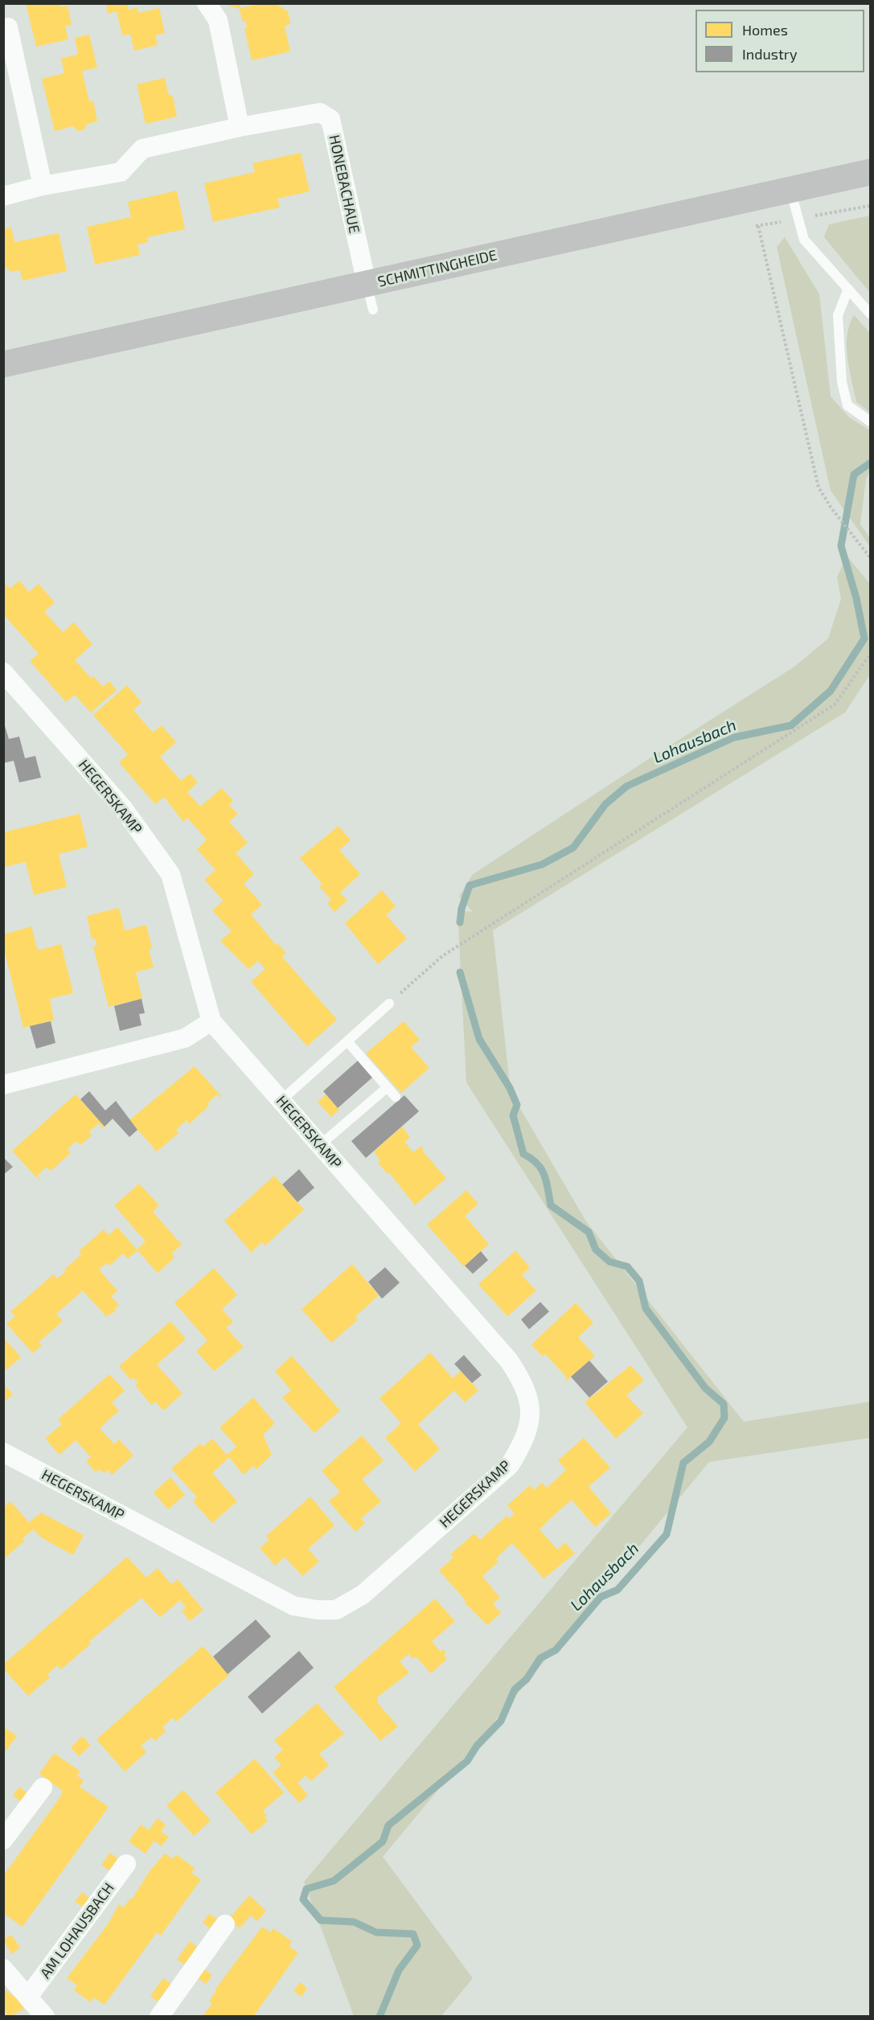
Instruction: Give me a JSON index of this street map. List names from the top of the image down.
{
  "streets": {
    "street": [
      "HONEBACHAUE",
      "SCHMITTINGHEIDE",
      "HEGERSKAMP",
      "AM LOHAUSBACH"
    ]
  },
  "crossings": [
    ["HONEBACHAUE", "SCHMITTINGHEIDE"]
  ],
  "water": ["Lohausbach"],
  "legend": ["Homes", "Industry"]
}
